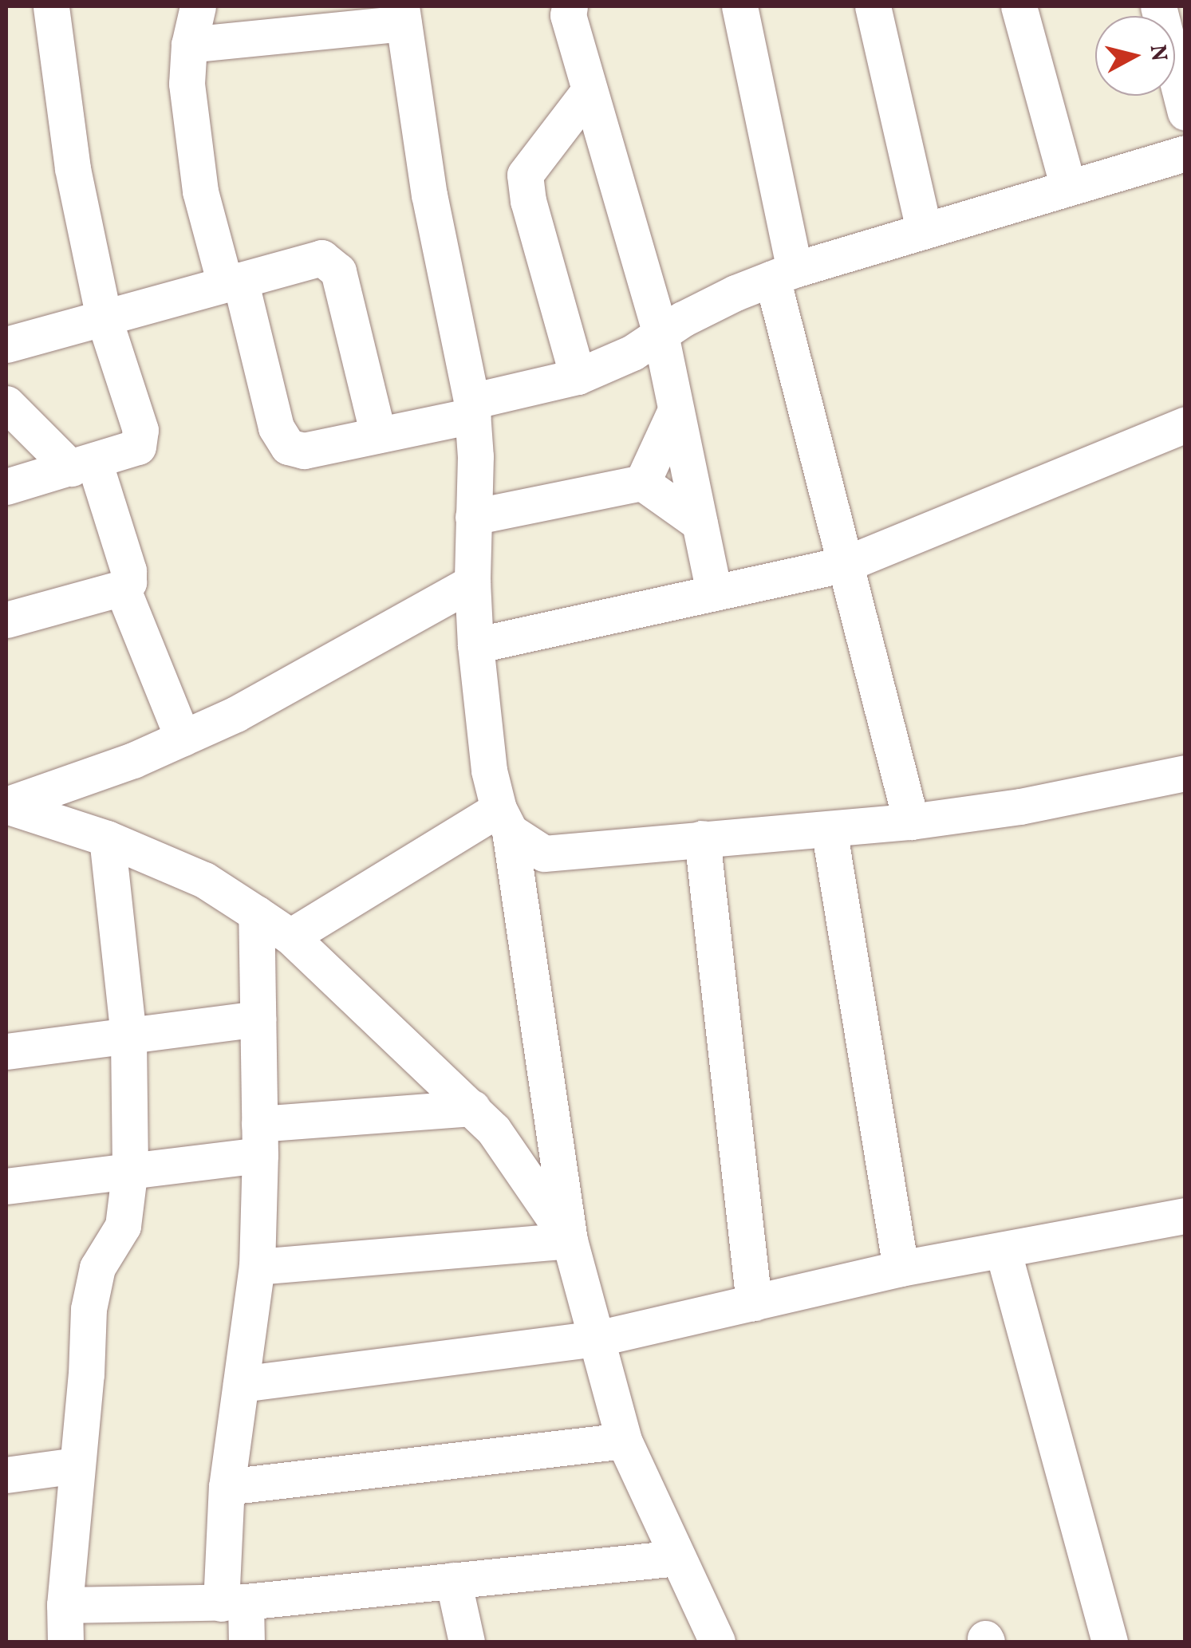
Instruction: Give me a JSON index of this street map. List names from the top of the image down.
{
  "north": "right"
}
